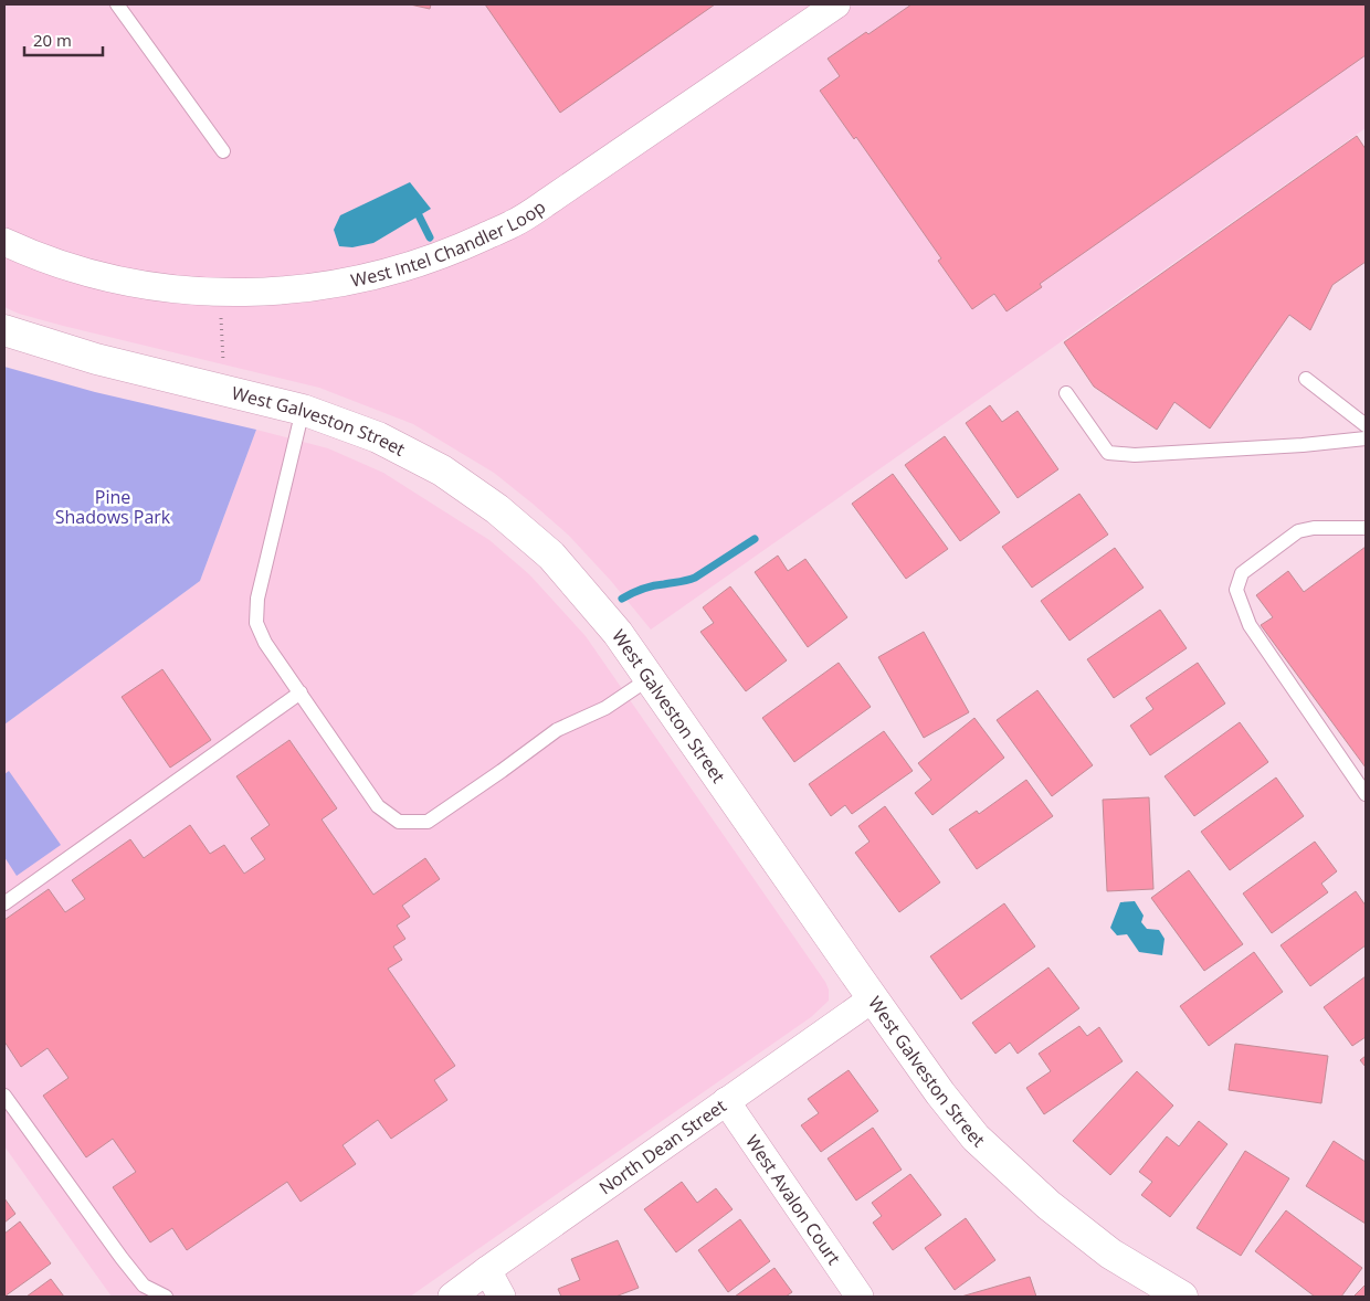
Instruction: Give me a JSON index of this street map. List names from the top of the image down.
{
  "streets": {
    "street": [
      "West Intel Chandler Loop",
      "West Galveston Street",
      "North Dean Street",
      "West Avalon Court"
    ]
  },
  "crossings": [
    ["West Galveston Street", "North Dean Street"],
    ["North Dean Street", "West Avalon Court"]
  ],
  "parks": ["Pine Shadows Park"],
  "scale_bar": "20 m"
}
